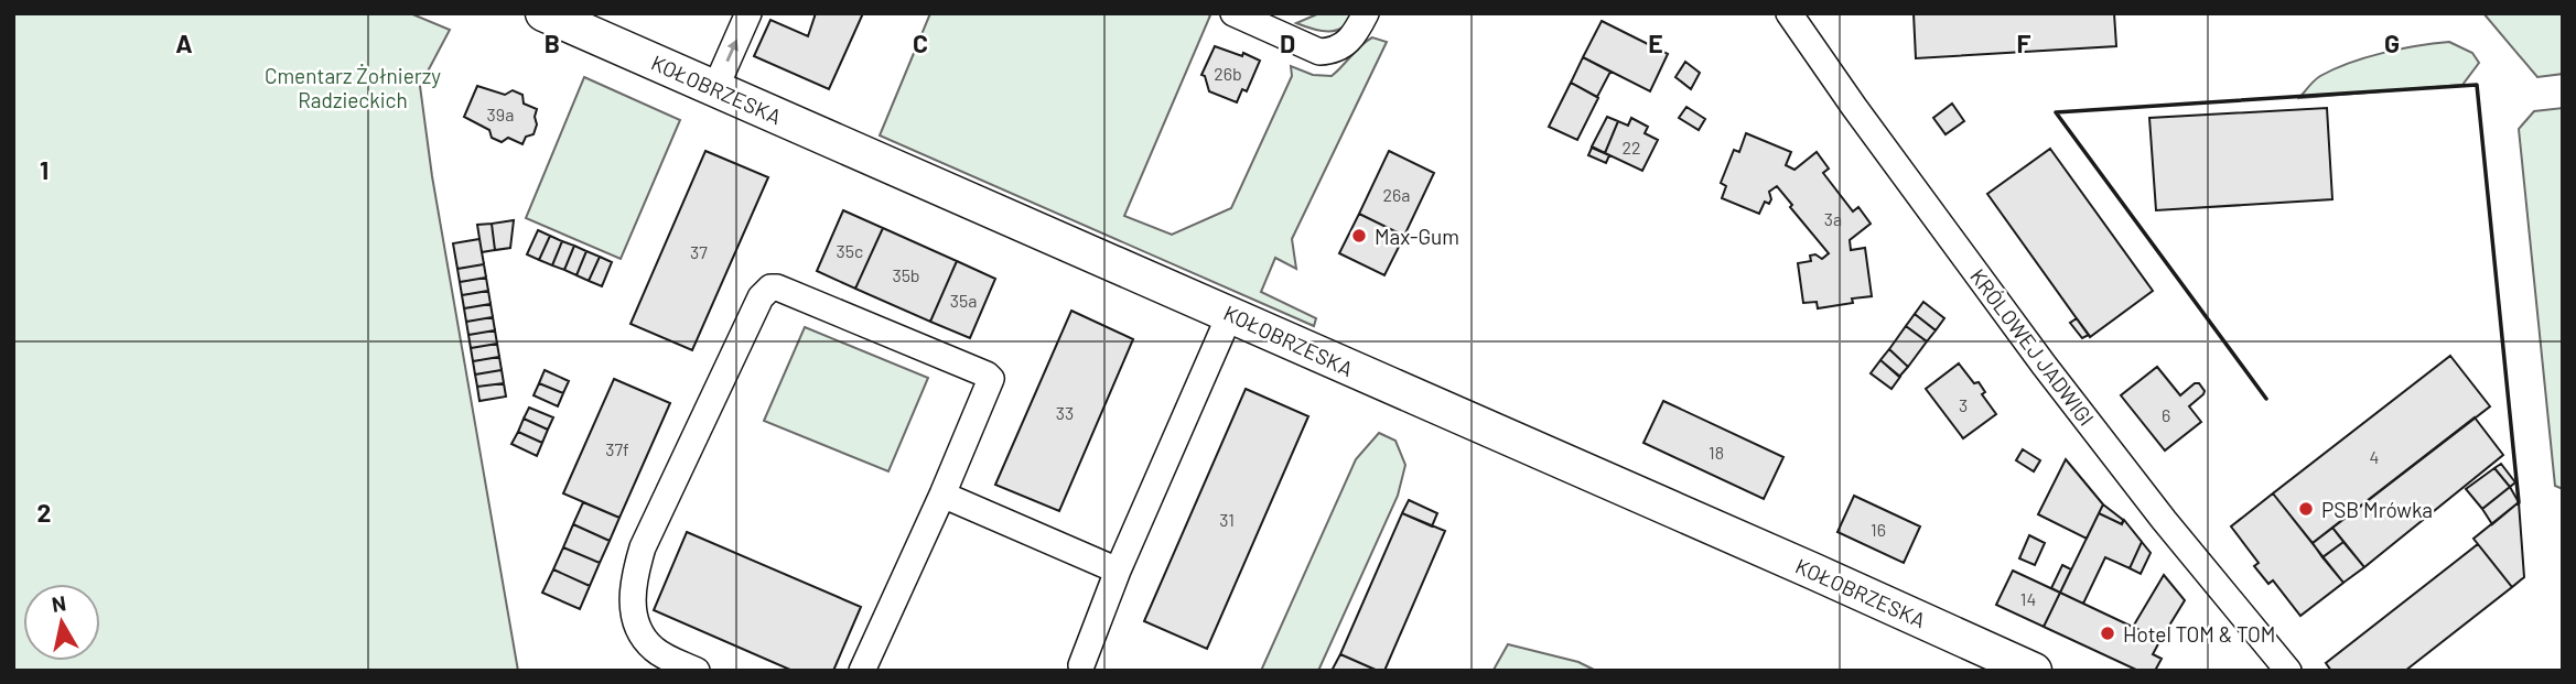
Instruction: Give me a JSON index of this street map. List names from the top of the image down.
{
  "streets": {
    "main road": ["KOŁOBRZESKA"],
    "street": ["KRÓLOWEJ JADWIGI"]
  },
  "parks": ["Cmentarz Żołnierzy Radzieckich"],
  "places": ["Max-Gum", "PSB Mrówka", "Hotel TOM & TOM"],
  "house_numbers": [
    "26b",
    "39a",
    "22",
    "26a",
    "3a",
    "35c",
    "37",
    "35b",
    "35a",
    "3",
    "33",
    "6",
    "37f",
    "18",
    "4",
    "31",
    "16",
    "14"
  ],
  "north": "top",
  "grid": {
    "columns": [
      "A",
      "B",
      "C",
      "D",
      "E",
      "F",
      "G"
    ],
    "rows": ["1", "2"]
  }
}
